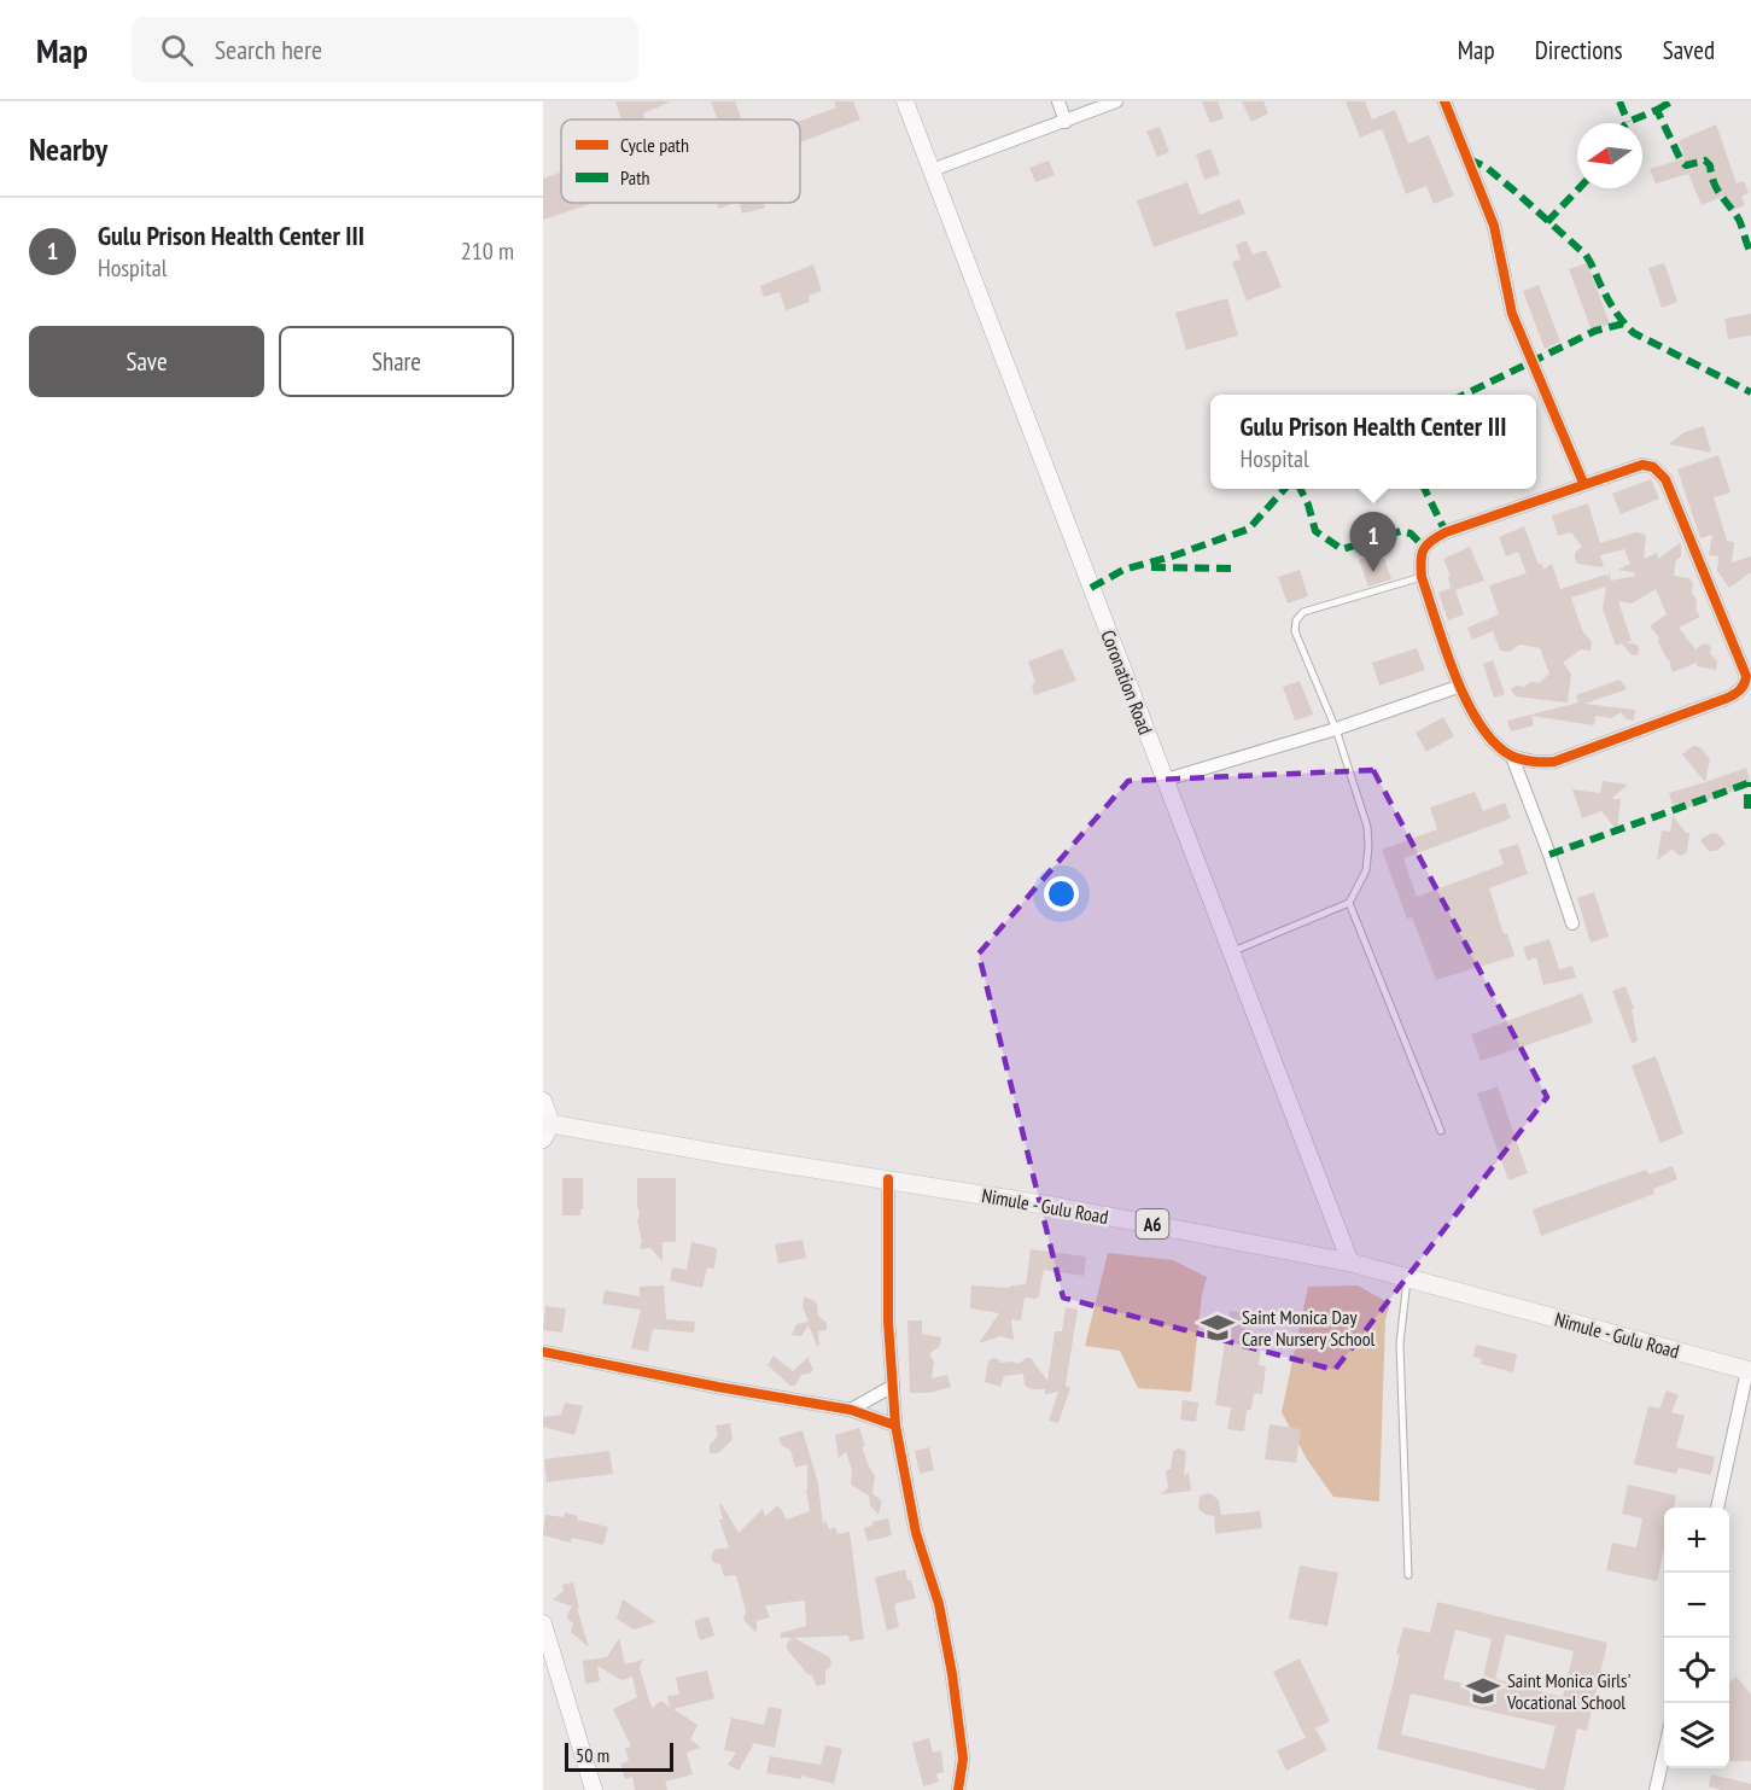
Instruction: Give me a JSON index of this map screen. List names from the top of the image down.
{
  "streets": {
    "main road": ["Coronation Road", "Nimule - Gulu Road", "A6"]
  },
  "crossings": [
    ["Coronation Road", "Nimule - Gulu Road"]
  ],
  "places": {
    "school or university": ["Saint Monica Day Care Nursery School", "Saint Monica Girls' Vocational School"]
  },
  "legend": ["Cycle path", "Path"],
  "scale_bar": "50 m",
  "north": "left",
  "page": {
    "header": "Map",
    "search": "Search here",
    "nav": ["Map", "Directions", "Saved"],
    "heading": "Nearby",
    "list": [
      {
        "mark": "1",
        "name": "Gulu Prison Health Center III",
        "note": "Hospital",
        "value": "210 m"
      }
    ],
    "buttons": ["Save", "Share"],
    "popup": ["Gulu Prison Health Center III", "Hospital"],
    "pins": "1",
    "map_buttons": ["+", "−"],
    "scale": "50 m"
  }
}
